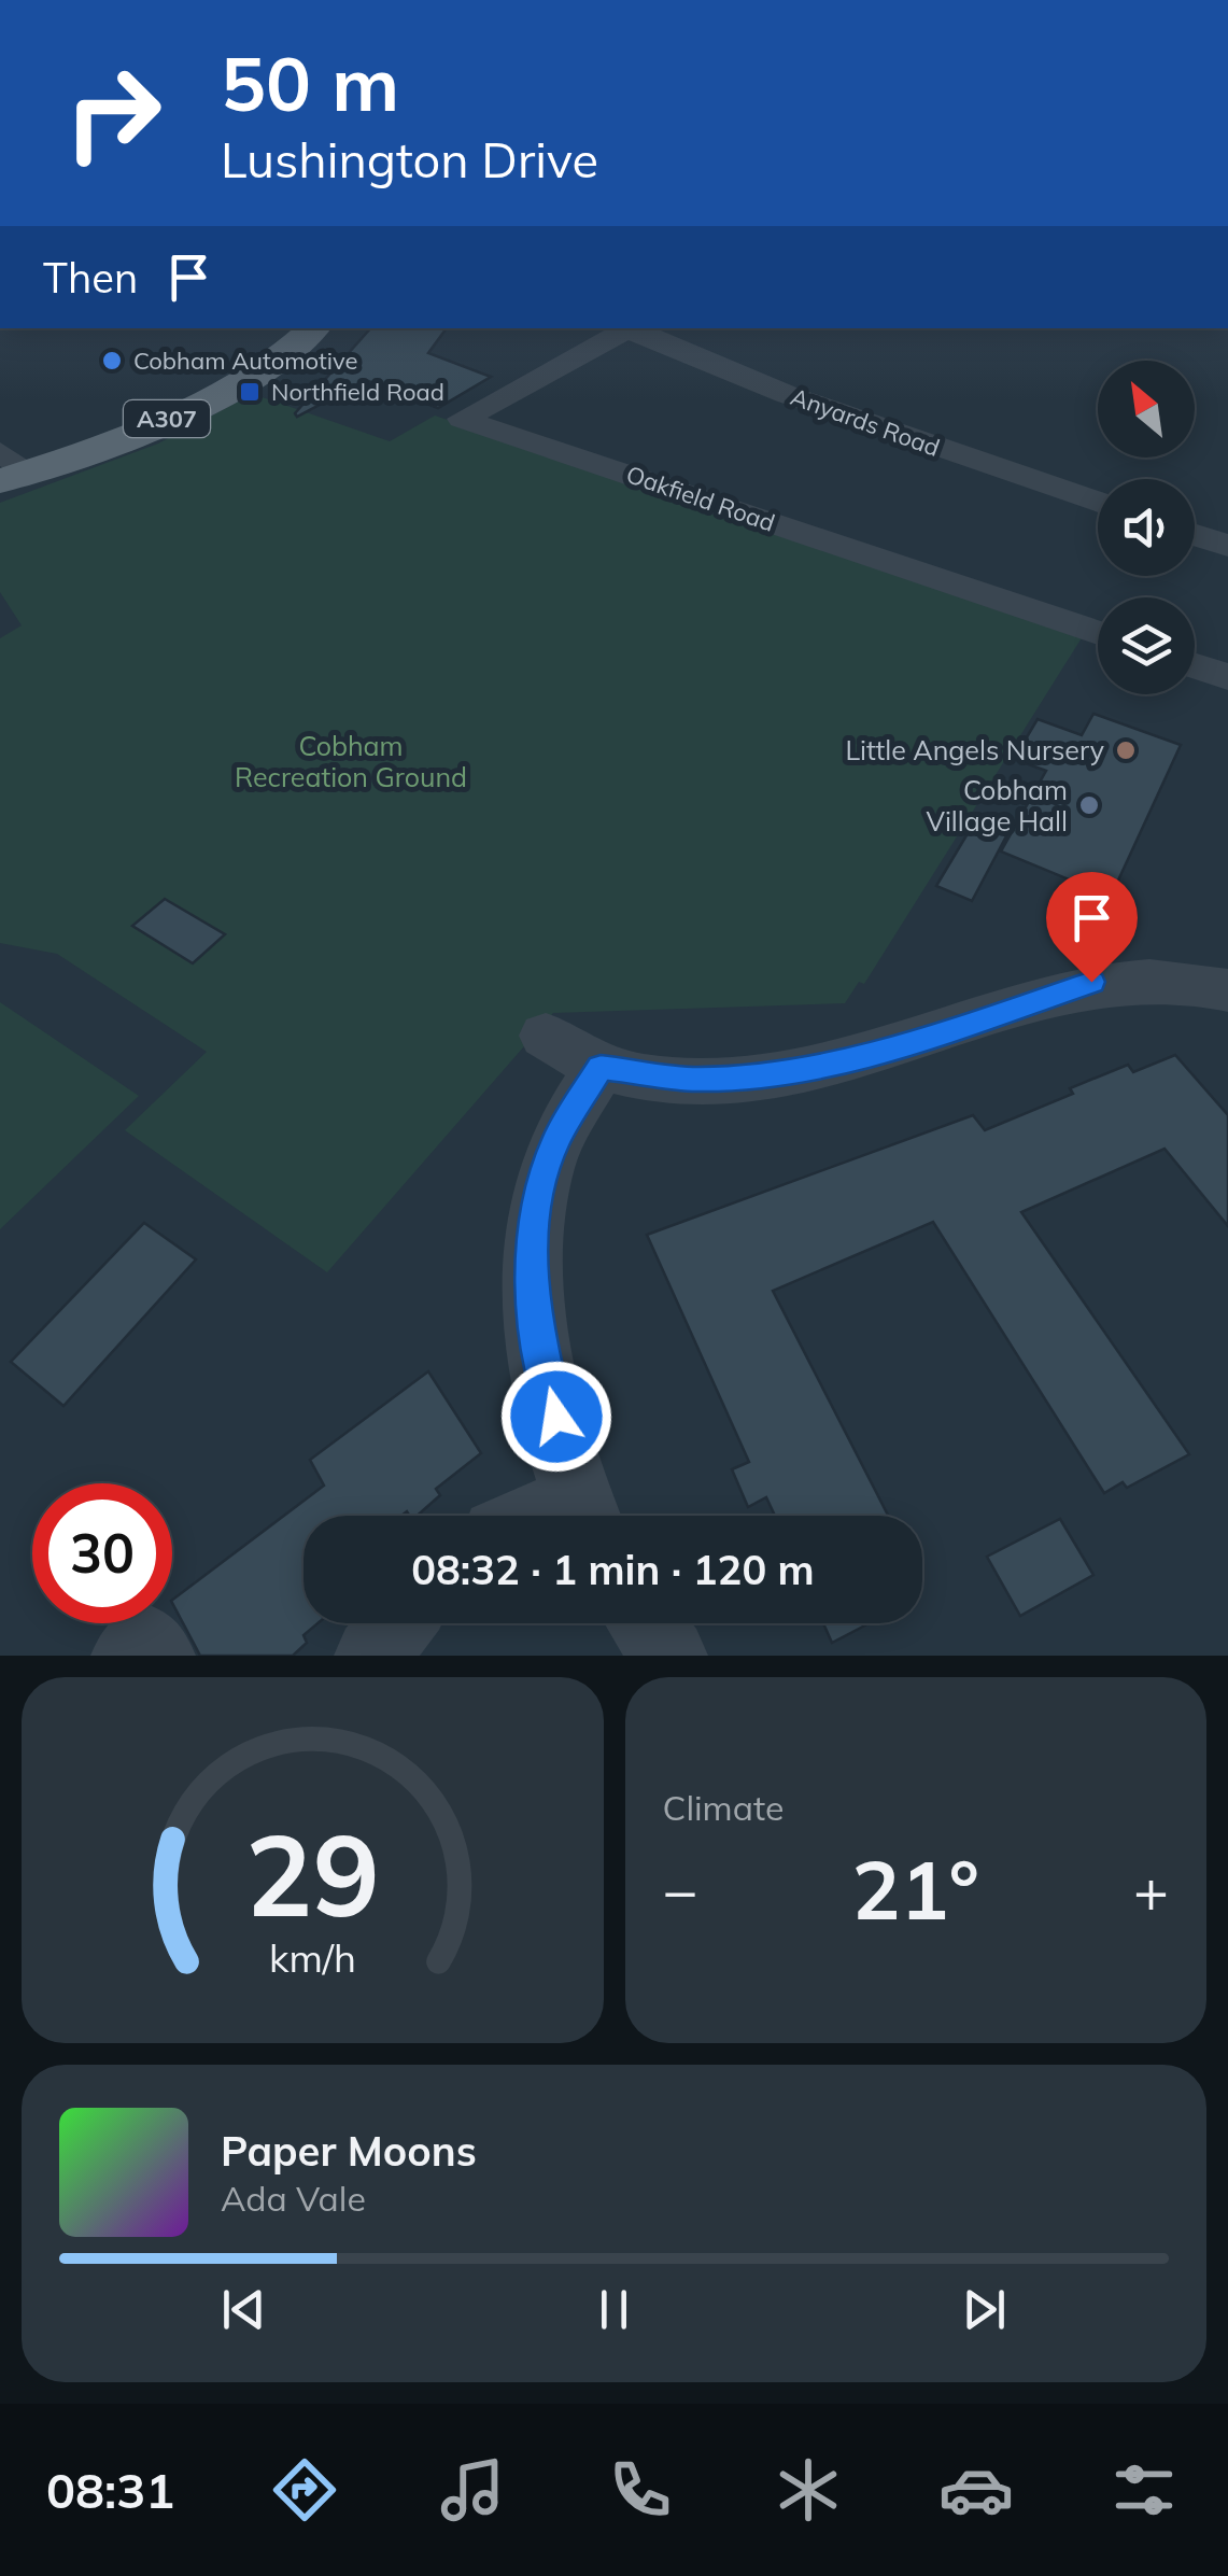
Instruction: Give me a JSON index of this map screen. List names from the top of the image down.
{
  "streets": {
    "main road": ["A307"],
    "street": ["Anyards Road", "Oakfield Road"]
  },
  "parks": ["Cobham Recreation Ground"],
  "places": {
    "other": ["Cobham Automotive", "Little Angels Nursery", "Cobham Village Hall"],
    "transit": ["Northfield Road"]
  },
  "north": "top left",
  "page": {
    "turn": ["50 m", "Lushington Drive"],
    "then": "Then",
    "limit": "30",
    "trip": "08:32 · 1 min · 120 m",
    "tile": "Climate",
    "heat": ["−", "21°", "+"],
    "song": ["Paper Moons", "Ada Vale"],
    "tabs": "08:31",
    "gauge": ["29", "km/h"]
  }
}
